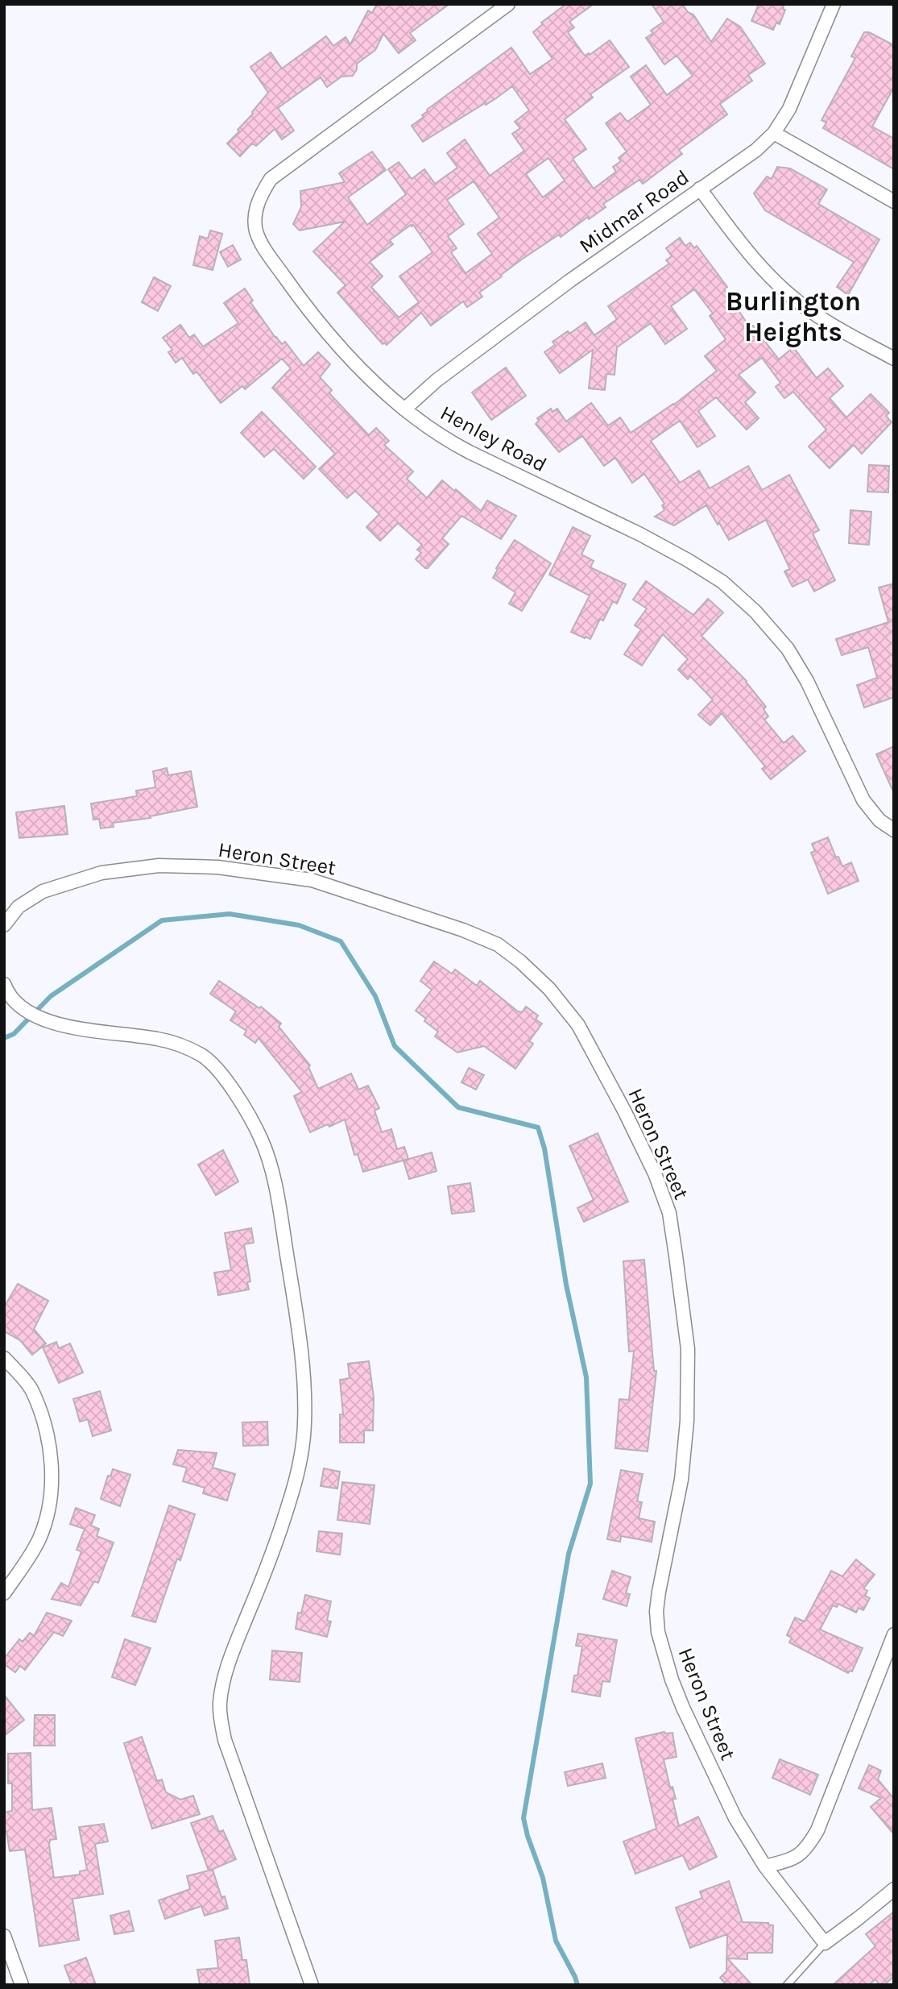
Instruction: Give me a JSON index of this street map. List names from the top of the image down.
{
  "streets": {
    "street": ["Midmar Road", "Henley Road", "Heron Street"]
  },
  "crossings": [
    ["Midmar Road", "Henley Road"]
  ],
  "districts": ["Burlington Heights"]
}
